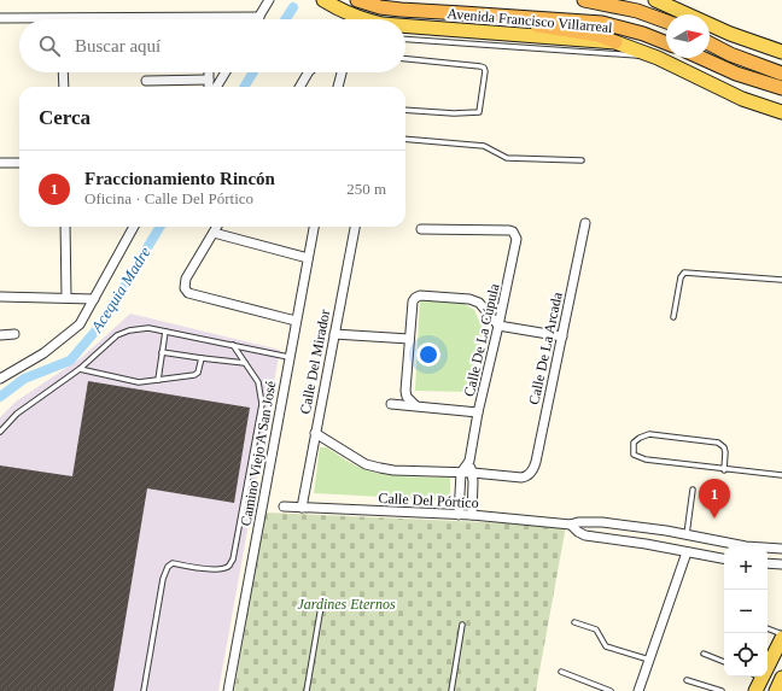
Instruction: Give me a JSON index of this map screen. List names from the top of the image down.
{
  "streets": {
    "highway": ["Avenida Francisco Villarreal"],
    "street": [
      "Calle De La Cúpula",
      "Calle De La Arcada",
      "Calle Del Mirador",
      "Camino Viejo A San José",
      "Calle Del Pórtico"
    ]
  },
  "crossings": [
    ["Calle De La Cúpula", "Calle De La Arcada"],
    ["Calle De La Cúpula", "Calle Del Pórtico"],
    ["Calle Del Mirador", "Calle Del Pórtico"]
  ],
  "water": ["Acequia Madre"],
  "parks": ["Jardines Eternos"],
  "north": "right",
  "page": {
    "search": "Buscar aquí",
    "heading": "Cerca",
    "list": [
      {
        "mark": "1",
        "name": "Fraccionamiento Rincón",
        "note": "Oficina · Calle Del Pórtico",
        "value": "250 m"
      }
    ],
    "pins": "1",
    "map_buttons": ["+", "−"]
  }
}
